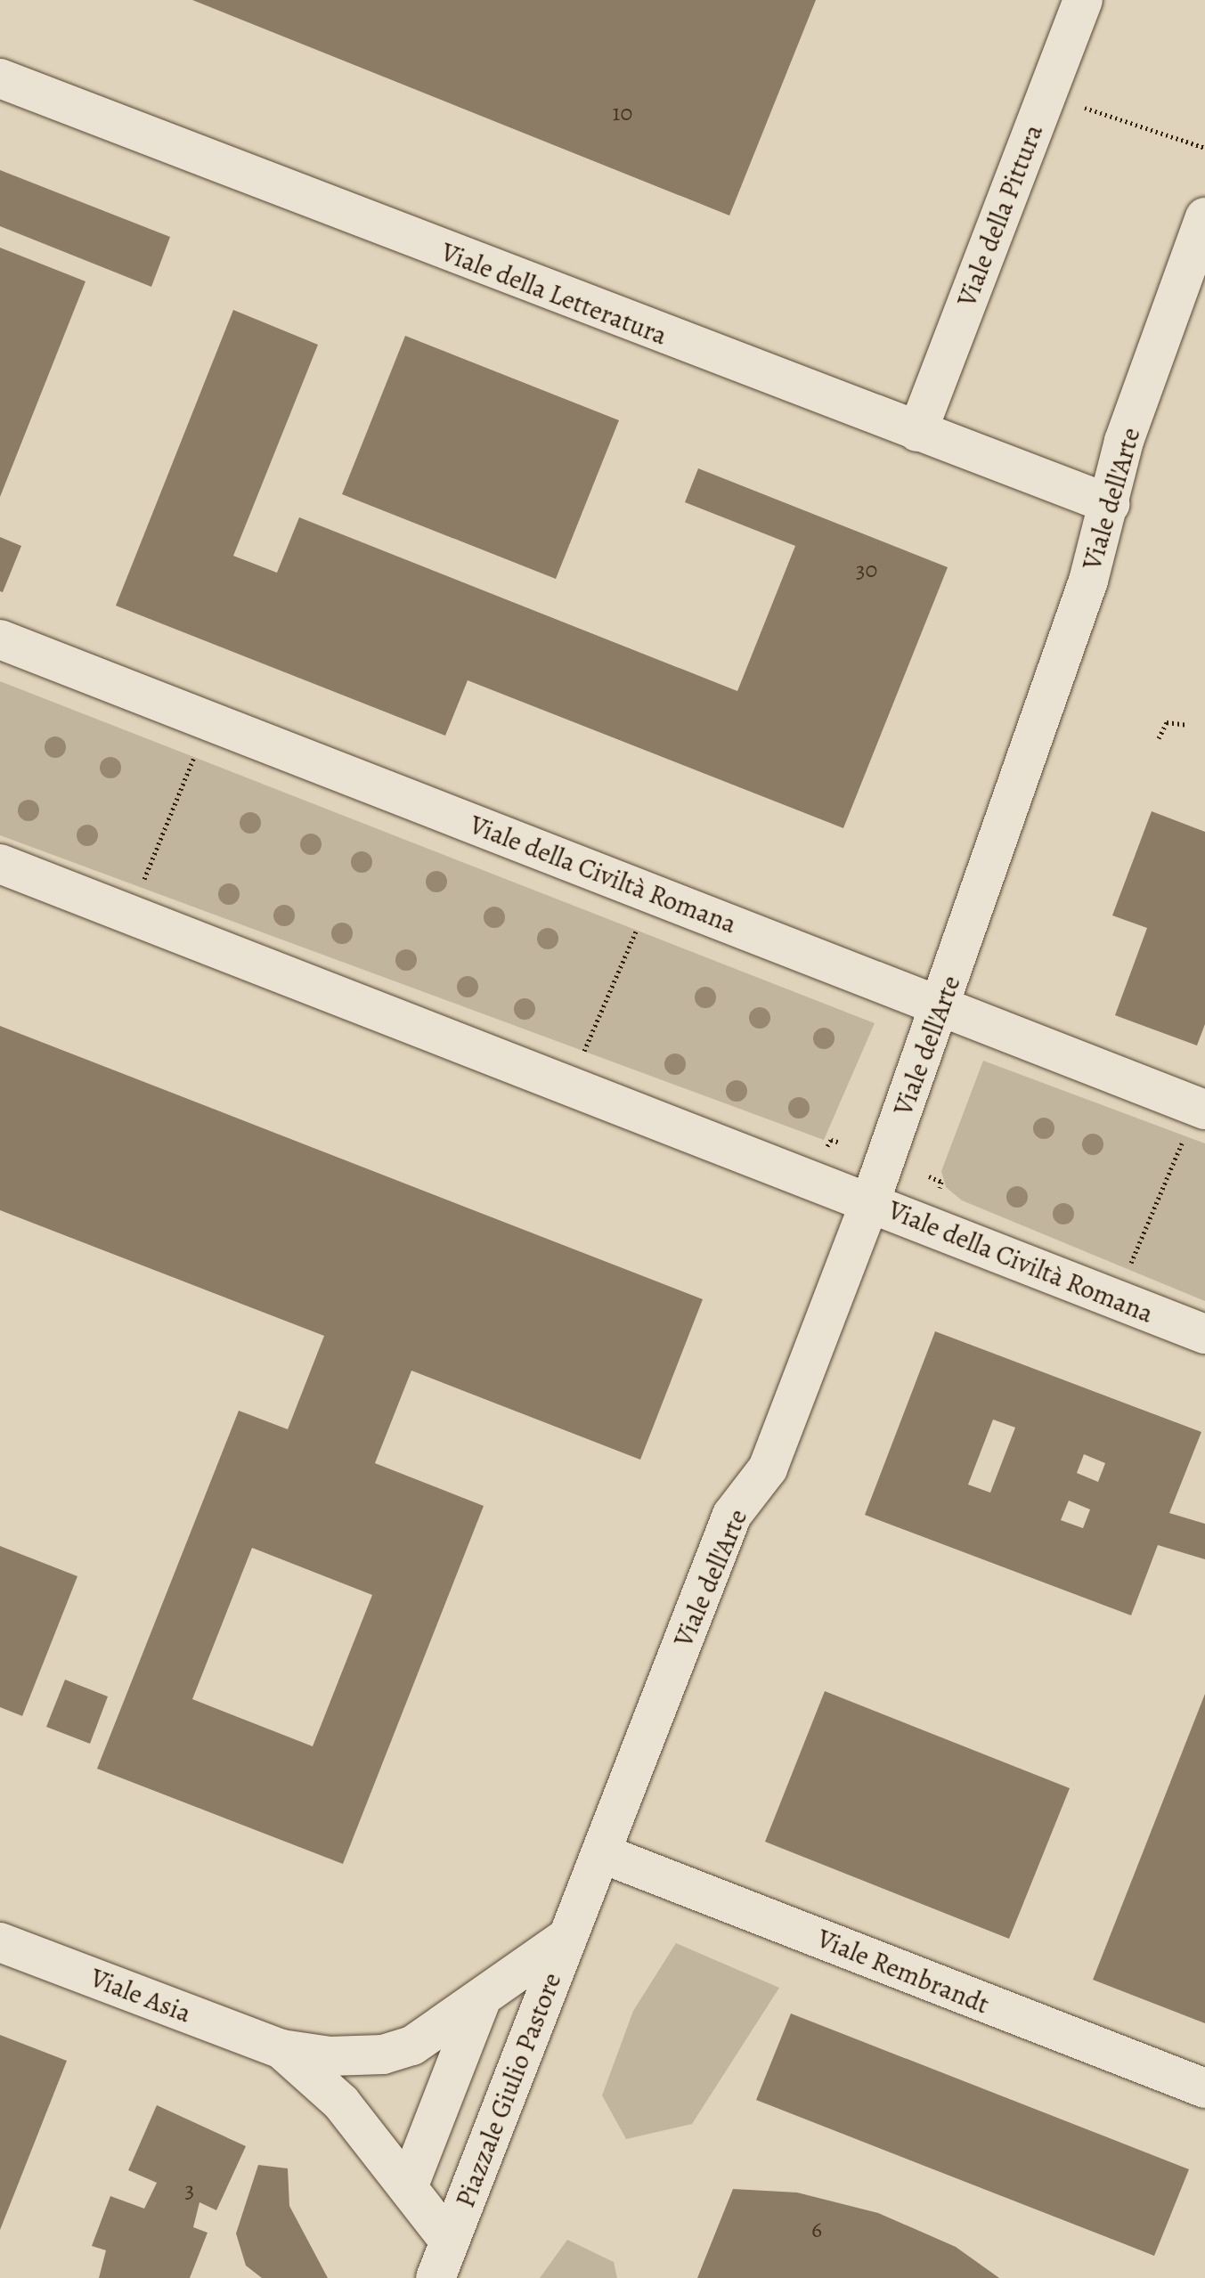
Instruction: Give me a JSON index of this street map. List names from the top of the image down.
{
  "streets": {
    "street": [
      "Viale della Pittura",
      "Viale della Letteratura",
      "Viale dell'Arte",
      "Viale della Civiltà Romana",
      "Viale Rembrandt",
      "Viale Asia",
      "Piazzale Giulio Pastore"
    ]
  },
  "crossings": [
    ["Viale della Pittura", "Viale della Letteratura"],
    ["Viale della Letteratura", "Viale dell'Arte"],
    ["Viale dell'Arte", "Viale della Civiltà Romana"],
    ["Viale dell'Arte", "Viale Rembrandt"],
    ["Viale dell'Arte", "Piazzale Giulio Pastore"],
    ["Viale Rembrandt", "Piazzale Giulio Pastore"],
    ["Viale Asia", "Piazzale Giulio Pastore"]
  ],
  "house_numbers": [
    "10",
    "30",
    "3",
    "6"
  ]
}
